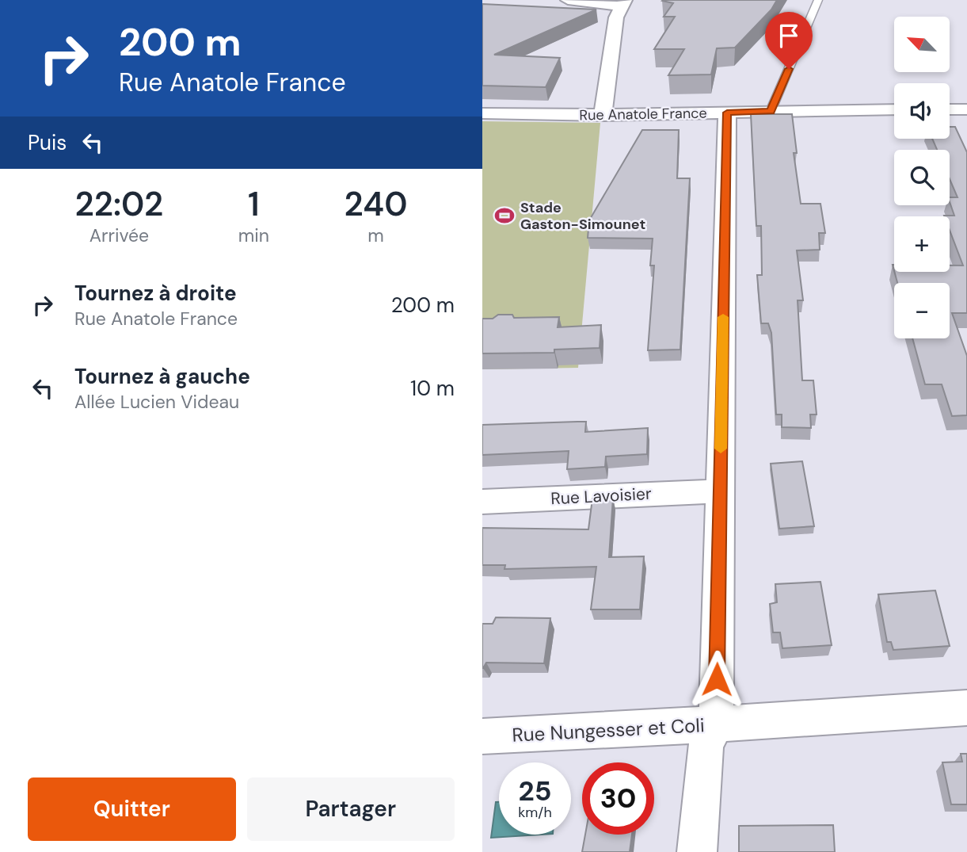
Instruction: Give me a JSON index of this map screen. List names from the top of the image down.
{
  "streets": {
    "street": ["Rue Anatole France", "Rue Lavoisier", "Rue Nungesser et Coli"]
  },
  "places": {
    "sports": ["Stade Gaston-Simounet"]
  },
  "north": "top left",
  "page": {
    "turn": ["200 m", "Rue Anatole France"],
    "map_buttons": ["+", "−"],
    "then": "Puis",
    "eta": [
      "22:02",
      "Arrivée",
      "1",
      "min",
      "240",
      "m"
    ],
    "list": [
      {
        "name": "Tournez à droite",
        "note": "Rue Anatole France",
        "value": "200 m"
      },
      {
        "name": "Tournez à gauche",
        "note": "Allée Lucien Videau",
        "value": "10 m"
      }
    ],
    "speed": "25 km/h",
    "limit": "30",
    "buttons": ["Quitter", "Partager"]
  }
}
